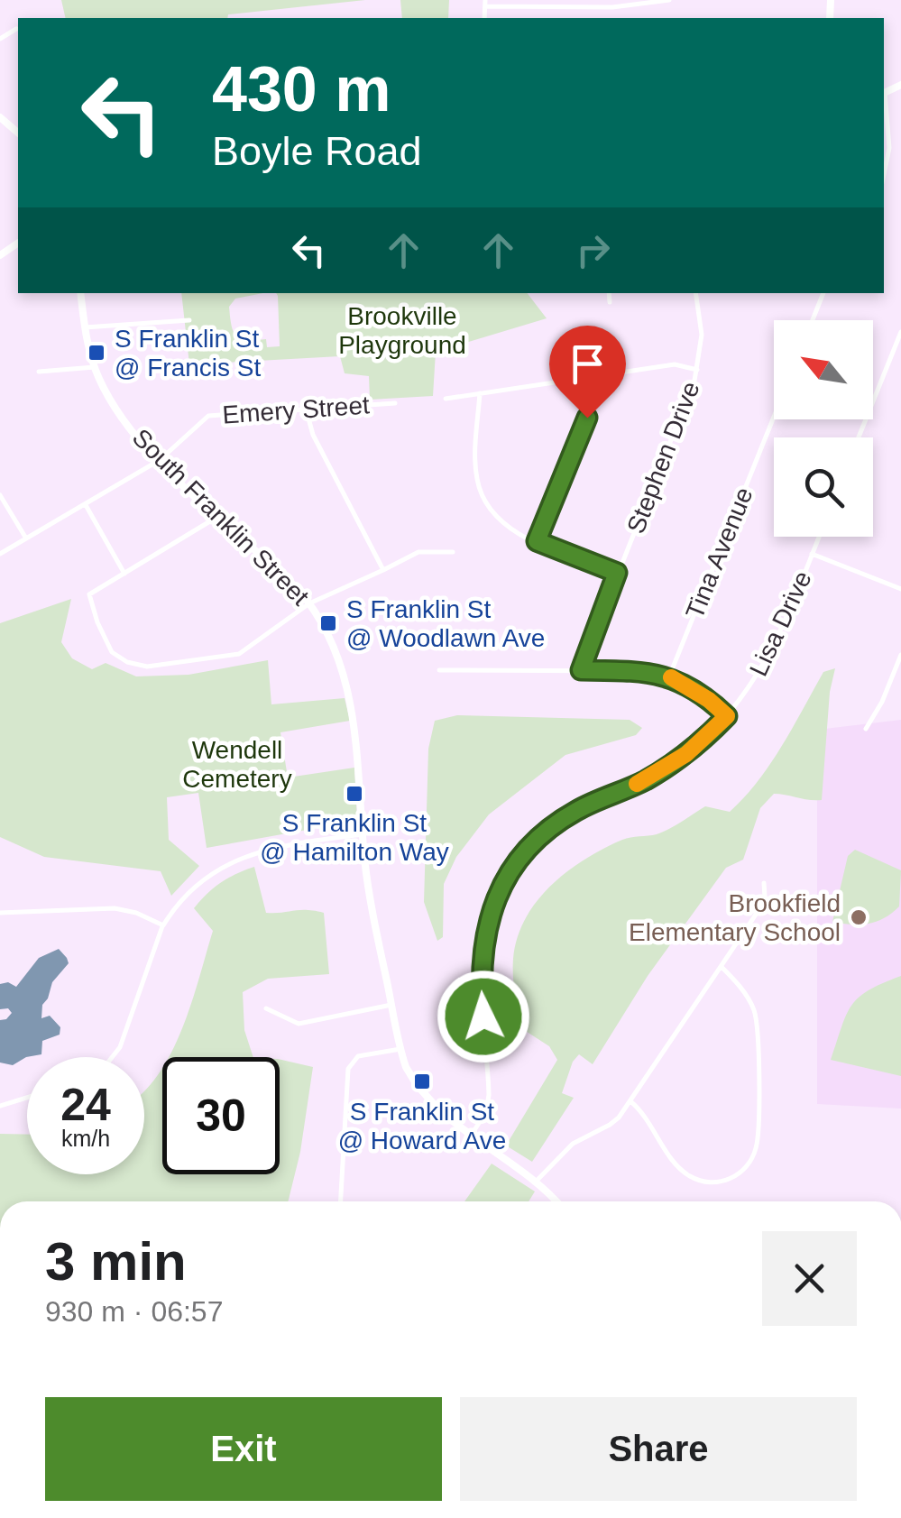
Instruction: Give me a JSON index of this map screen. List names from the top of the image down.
{
  "streets": {
    "main road": ["South Franklin Street"],
    "street": [
      "Emery Street",
      "Stephen Drive",
      "Tina Avenue",
      "Lisa Drive"
    ]
  },
  "crossings": [
    ["Emery Street", "South Franklin Street"],
    ["South Franklin Street", "Lisa Drive"]
  ],
  "parks": ["Brookville Playground", "Wendell Cemetery"],
  "places": {
    "transit": [
      "S Franklin St @ Francis St",
      "S Franklin St @ Woodlawn Ave",
      "S Franklin St @ Hamilton Way",
      "S Franklin St @ Howard Ave"
    ],
    "other": ["Brookfield Elementary School"]
  },
  "north": "top left",
  "page": {
    "turn": ["430 m", "Boyle Road"],
    "speed": "24 km/h",
    "limit": "30",
    "heading": ["3 min", "930 m · 06:57"],
    "buttons": ["Exit", "Share"]
  }
}
